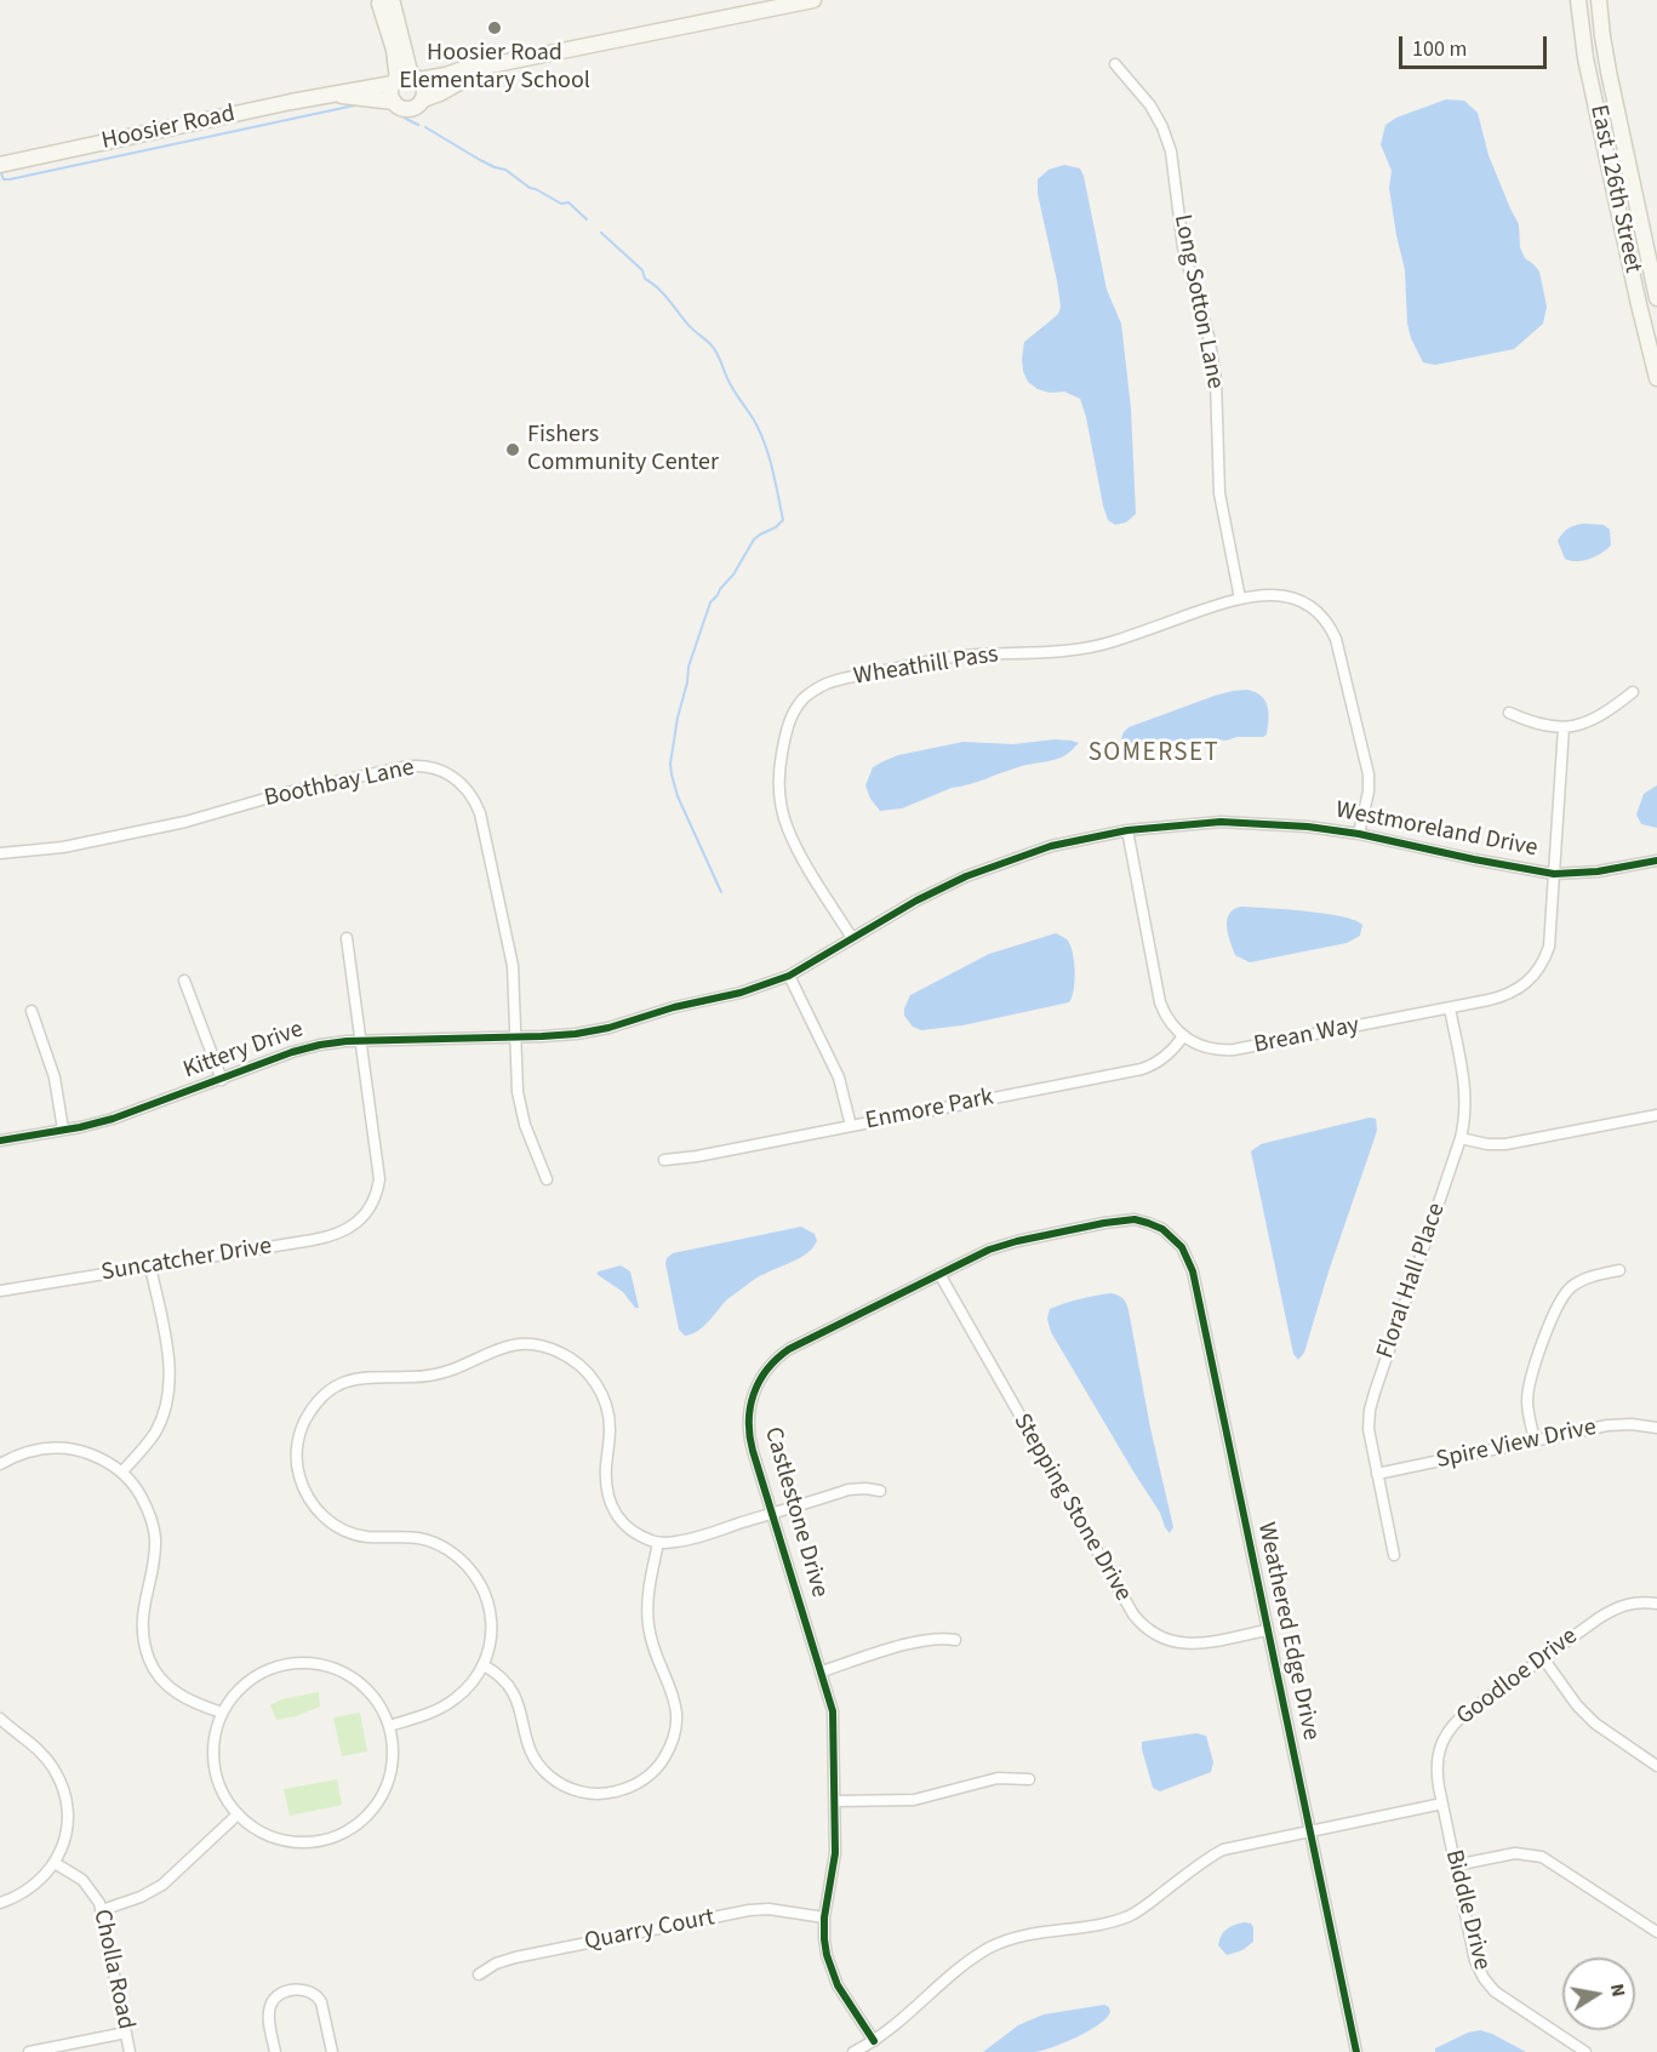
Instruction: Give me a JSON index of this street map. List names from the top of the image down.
{
  "streets": {
    "street": [
      "Hoosier Road",
      "East 126th Street",
      "Long Sotton Lane",
      "Wheathill Pass",
      "Boothbay Lane",
      "Westmoreland Drive",
      "Brean Way",
      "Kittery Drive",
      "Enmore Park",
      "Suncatcher Drive",
      "Floral Hall Place",
      "Spire View Drive",
      "Stepping Stone Drive",
      "Castlestone Drive",
      "Weathered Edge Drive",
      "Goodloe Drive",
      "Biddle Drive",
      "Quarry Court",
      "Cholla Road"
    ]
  },
  "crossings": [
    ["Long Sotton Lane", "Wheathill Pass"],
    ["Wheathill Pass", "Westmoreland Drive"],
    ["Boothbay Lane", "Kittery Drive"],
    ["Westmoreland Drive", "Brean Way"],
    ["Westmoreland Drive", "Kittery Drive"],
    ["Brean Way", "Enmore Park"],
    ["Brean Way", "Floral Hall Place"],
    ["Kittery Drive", "Suncatcher Drive"],
    ["Floral Hall Place", "Spire View Drive"],
    ["Stepping Stone Drive", "Castlestone Drive"],
    ["Stepping Stone Drive", "Weathered Edge Drive"],
    ["Castlestone Drive", "Weathered Edge Drive"],
    ["Castlestone Drive", "Quarry Court"],
    ["Goodloe Drive", "Biddle Drive"]
  ],
  "districts": ["SOMERSET"],
  "places": ["Hoosier Road Elementary School", "Fishers Community Center"],
  "scale_bar": "100 m",
  "north": "right"
}
